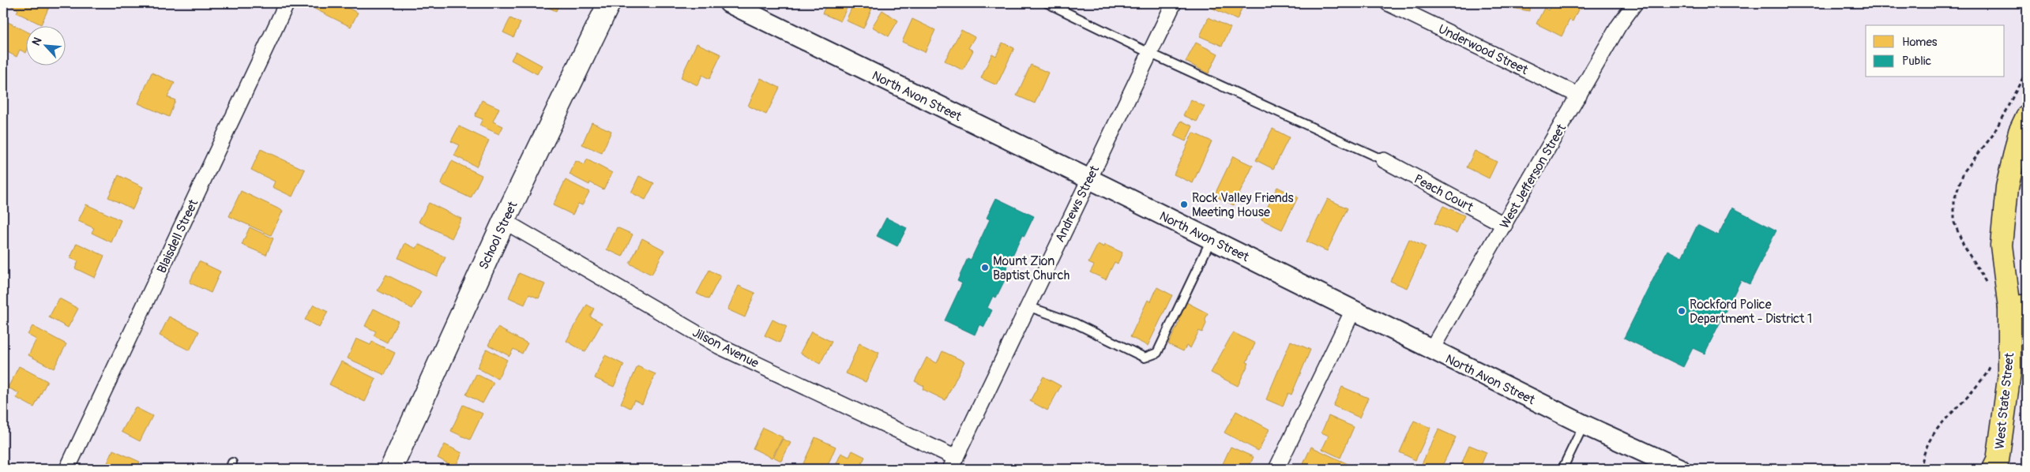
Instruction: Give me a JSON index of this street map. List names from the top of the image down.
{
  "streets": {
    "main road": ["School Street", "West State Street"],
    "street": [
      "Underwood Street",
      "North Avon Street",
      "West Jefferson Street",
      "Peach Court",
      "Andrews Street",
      "Blaisdell Street",
      "Jilson Avenue"
    ]
  },
  "crossings": [
    ["Underwood Street", "West Jefferson Street"],
    ["North Avon Street", "West Jefferson Street"],
    ["North Avon Street", "Andrews Street"],
    ["West Jefferson Street", "Peach Court"],
    ["Andrews Street", "Jilson Avenue"],
    ["School Street", "Jilson Avenue"]
  ],
  "places": ["Rock Valley Friends Meeting House", "Mount Zion Baptist Church", "Rockford Police Department - District 1"],
  "legend": ["Homes", "Public"],
  "north": "top left"
}
